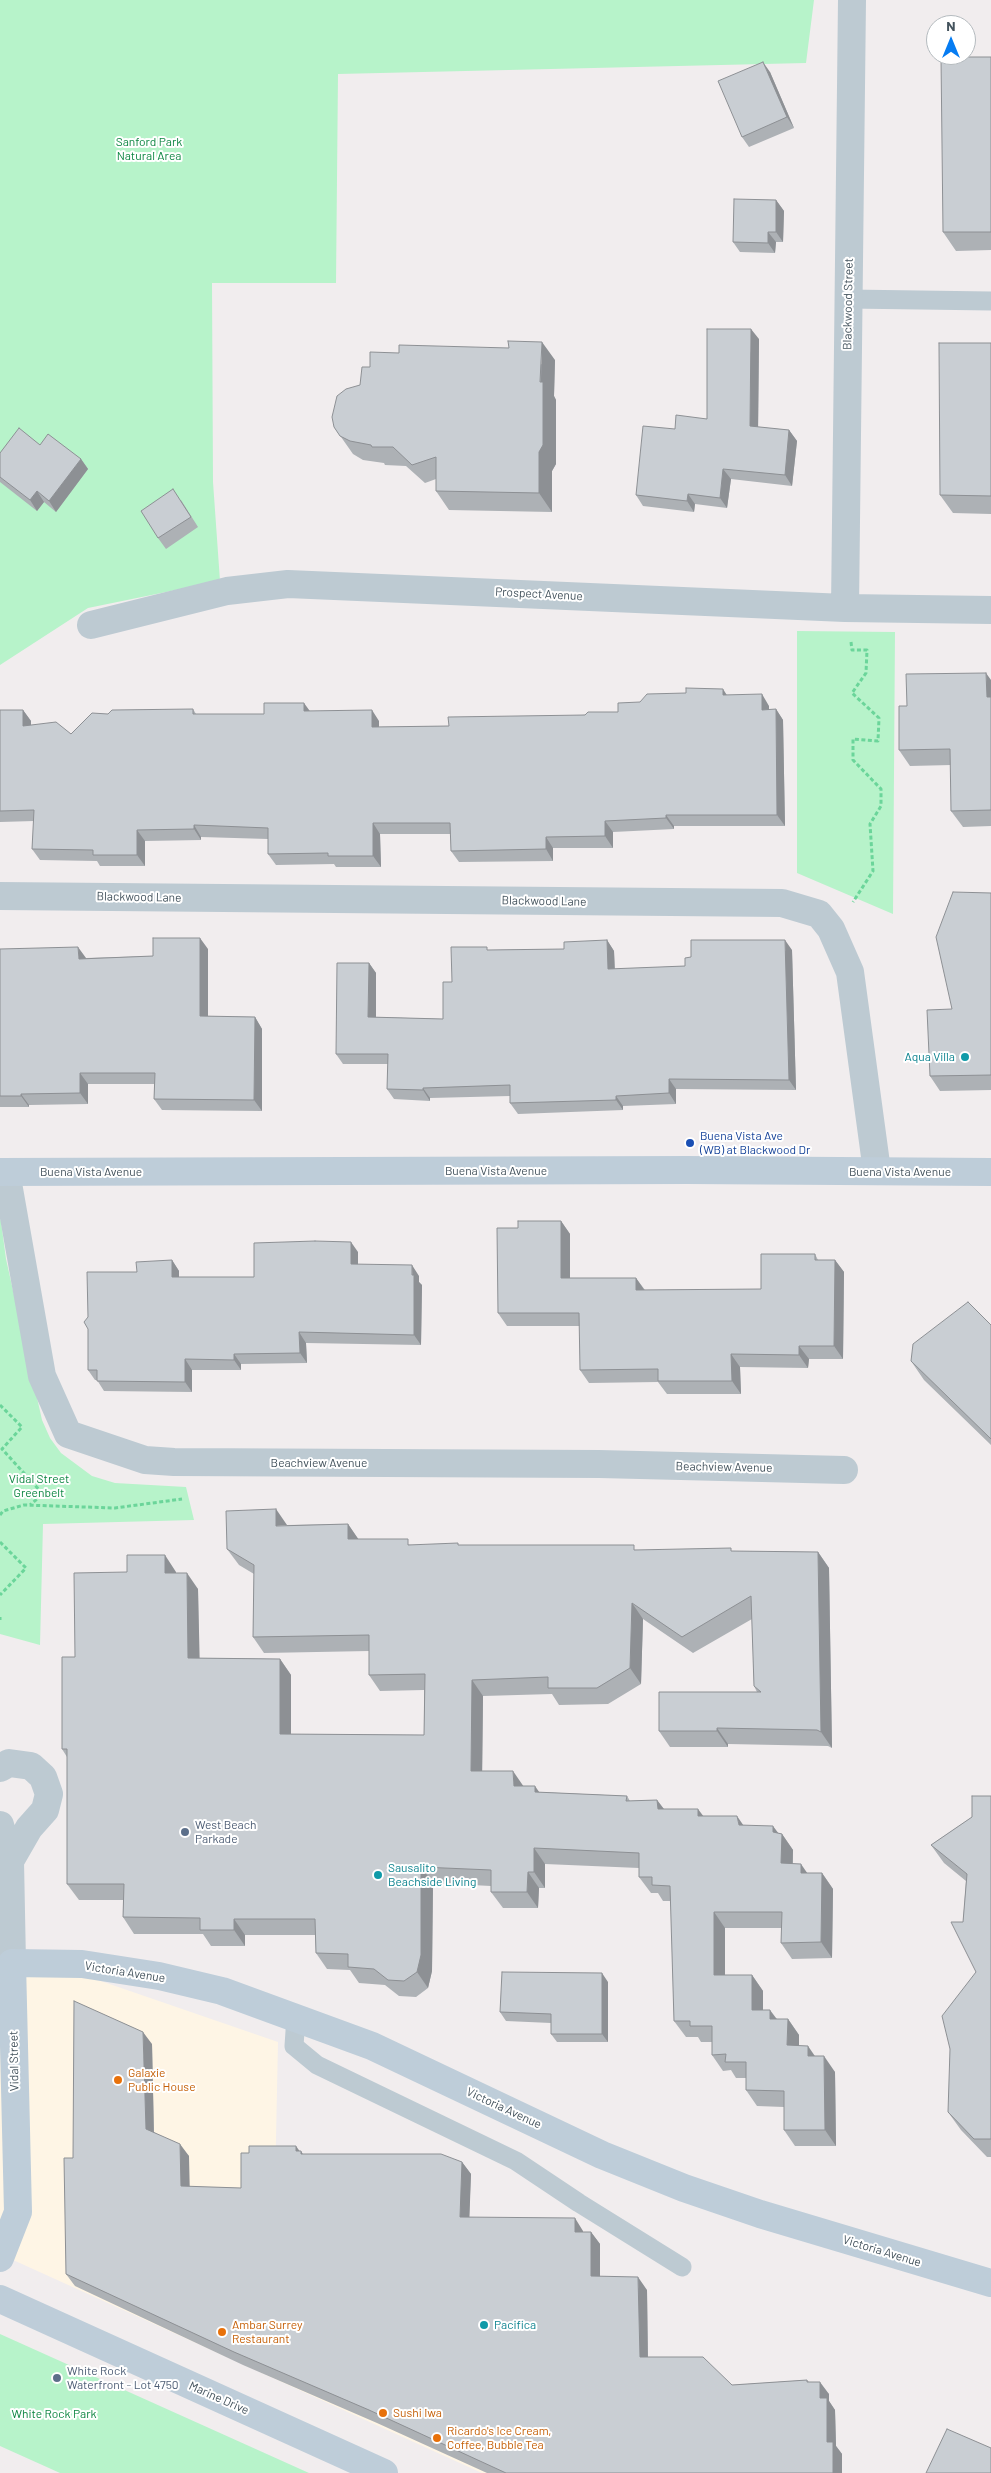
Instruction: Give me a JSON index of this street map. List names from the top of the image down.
{
  "streets": {
    "street": [
      "Blackwood Street",
      "Prospect Avenue",
      "Blackwood Lane",
      "Buena Vista Avenue",
      "Beachview Avenue",
      "Victoria Avenue",
      "Vidal Street",
      "Marine Drive"
    ]
  },
  "crossings": [
    ["Blackwood Street", "Prospect Avenue"],
    ["Blackwood Lane", "Buena Vista Avenue"],
    ["Buena Vista Avenue", "Beachview Avenue"],
    ["Victoria Avenue", "Vidal Street"]
  ],
  "parks": ["Sanford Park Natural Area", "Vidal Street Greenbelt", "White Rock Park"],
  "places": [
    "Aqua Villa",
    "Buena Vista Ave (WB) at Blackwood Dr",
    "West Beach Parkade",
    "Sausalito Beachside Living",
    "Galaxie Public House",
    "Pacifica",
    "Ambar Surrey Restaurant",
    "White Rock Waterfront - Lot 4750",
    "Sushi Iwa",
    "Ricardo's Ice Cream, Coffee, Bubble Tea"
  ],
  "north": "top"
}
